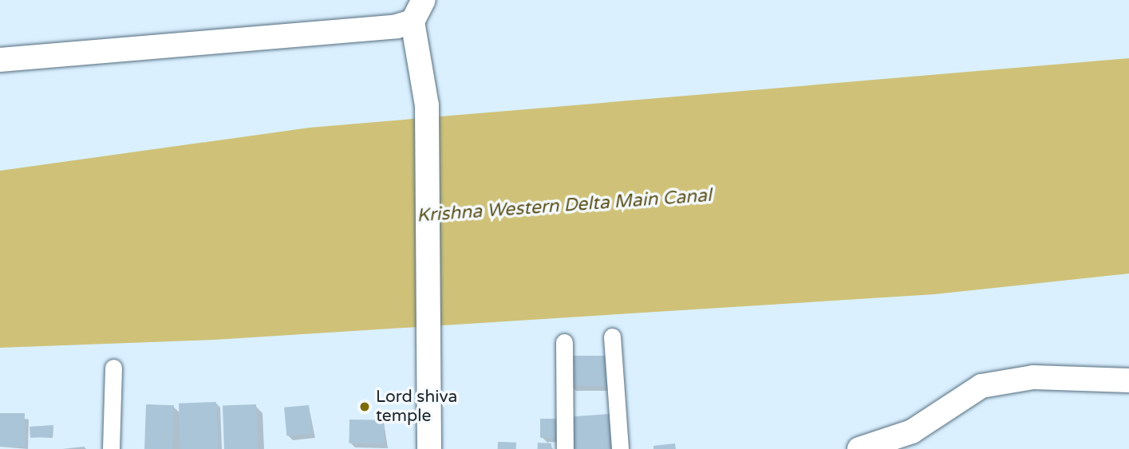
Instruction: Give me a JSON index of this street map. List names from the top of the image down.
{
  "water": ["Krishna Western Delta Main Canal"],
  "places": ["Lord shiva temple"]
}
